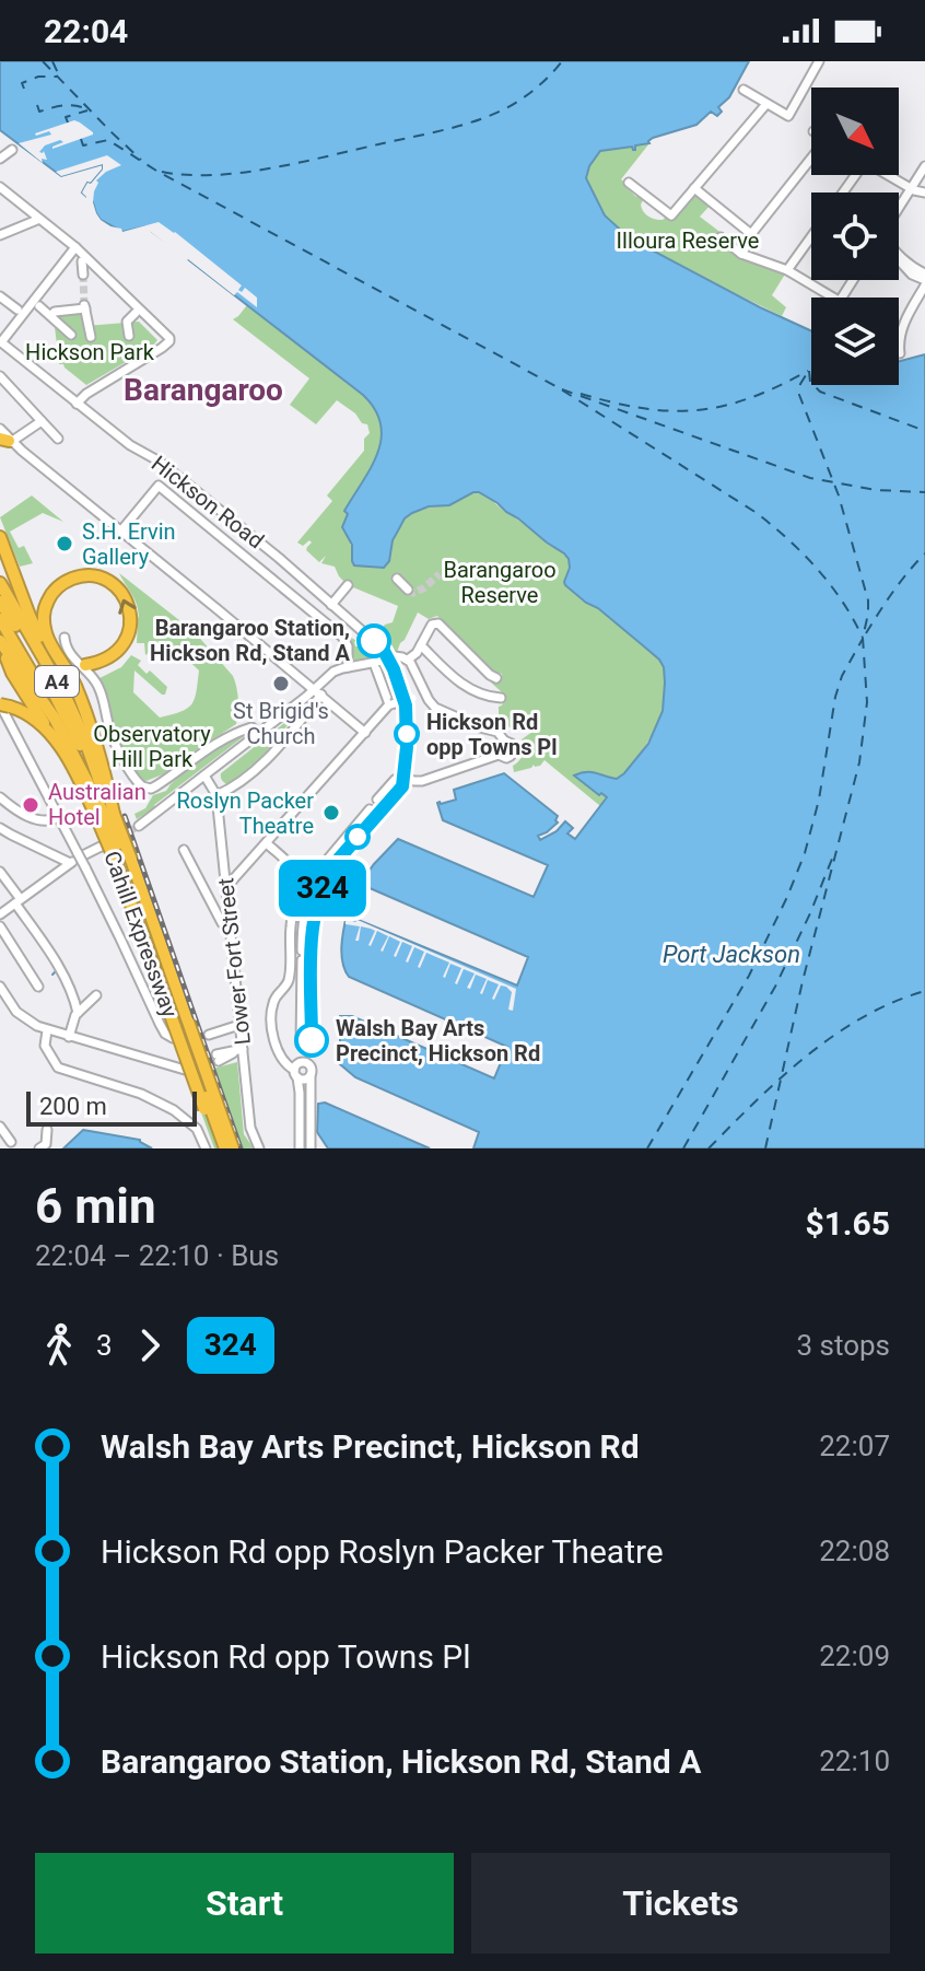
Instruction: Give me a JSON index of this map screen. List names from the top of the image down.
{
  "streets": {
    "highway": ["A4"],
    "street": ["Hickson Road", "Lower Fort Street"]
  },
  "districts": ["Barangaroo"],
  "water": ["Port Jackson"],
  "parks": [
    "Illoura Reserve",
    "Hickson Park",
    "Barangaroo Reserve",
    "Observatory Hill Park"
  ],
  "places": [
    "S.H. Ervin Gallery",
    "Barangaroo Station, Hickson Rd, Stand A",
    "St Brigid's Church",
    "Hickson Rd opp Towns Pl",
    "Australian Hotel",
    "Roslyn Packer Theatre",
    "Walsh Bay Arts Precinct, Hickson Rd"
  ],
  "lines": ["bus line 324"],
  "scale_bar": "200 m",
  "north": "bottom right",
  "page": {
    "status": "22:04",
    "on_map": "324",
    "scale": "200 m",
    "heading": ["6 min", "22:04 – 22:10 · Bus", "$1.65"],
    "legs": ["3", "324", "3 stops"],
    "list": [
      {
        "name": "Walsh Bay Arts Precinct, Hickson Rd",
        "value": "22:07"
      },
      {
        "name": "Hickson Rd opp Roslyn Packer Theatre",
        "value": "22:08"
      },
      {
        "name": "Hickson Rd opp Towns Pl",
        "value": "22:09"
      },
      {
        "name": "Barangaroo Station, Hickson Rd, Stand A",
        "value": "22:10"
      }
    ],
    "buttons": ["Start", "Tickets"]
  }
}
